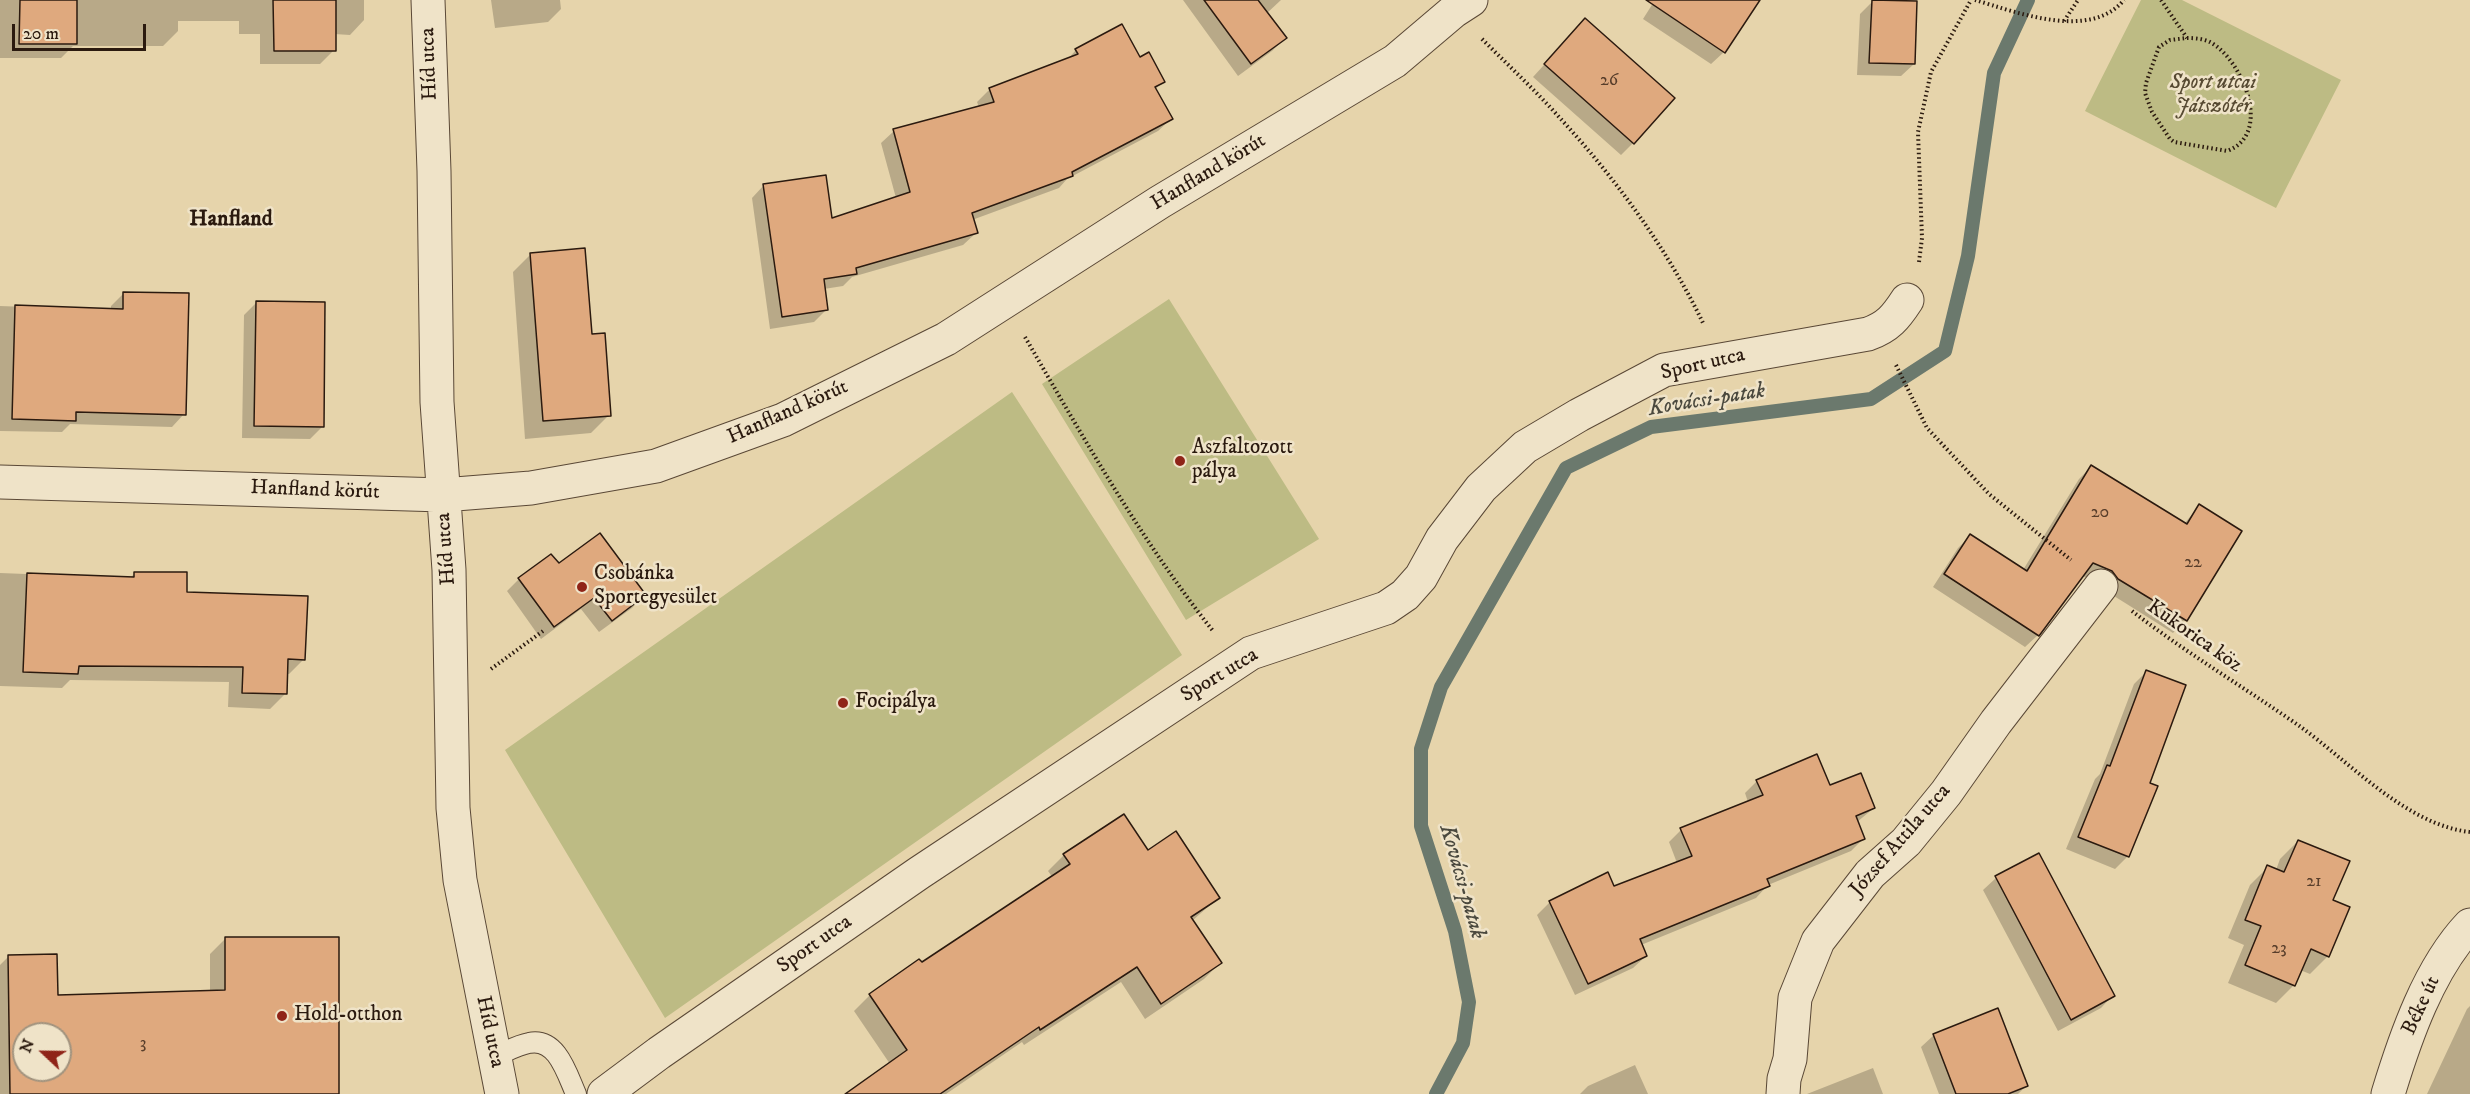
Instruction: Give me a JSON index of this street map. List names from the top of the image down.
{
  "streets": {
    "street": [
      "Híd utca",
      "Hanfland körút",
      "Sport utca",
      "József Attila utca",
      "Béke út"
    ],
    "path": ["Kukorica köz"]
  },
  "crossings": [
    ["Híd utca", "Hanfland körút"],
    ["Kukorica köz", "József Attila utca"]
  ],
  "districts": ["Hanfland"],
  "water": ["Kovácsi-patak"],
  "parks": ["Sport utcai Játszótér"],
  "places": [
    "Aszfaltozott pálya",
    "Csobánka Sportegyesület",
    "Focipálya",
    "Hold-otthon"
  ],
  "house_numbers": [
    "26",
    "20",
    "22",
    "21",
    "23",
    "3"
  ],
  "scale_bar": "20 m",
  "north": "left"
}
